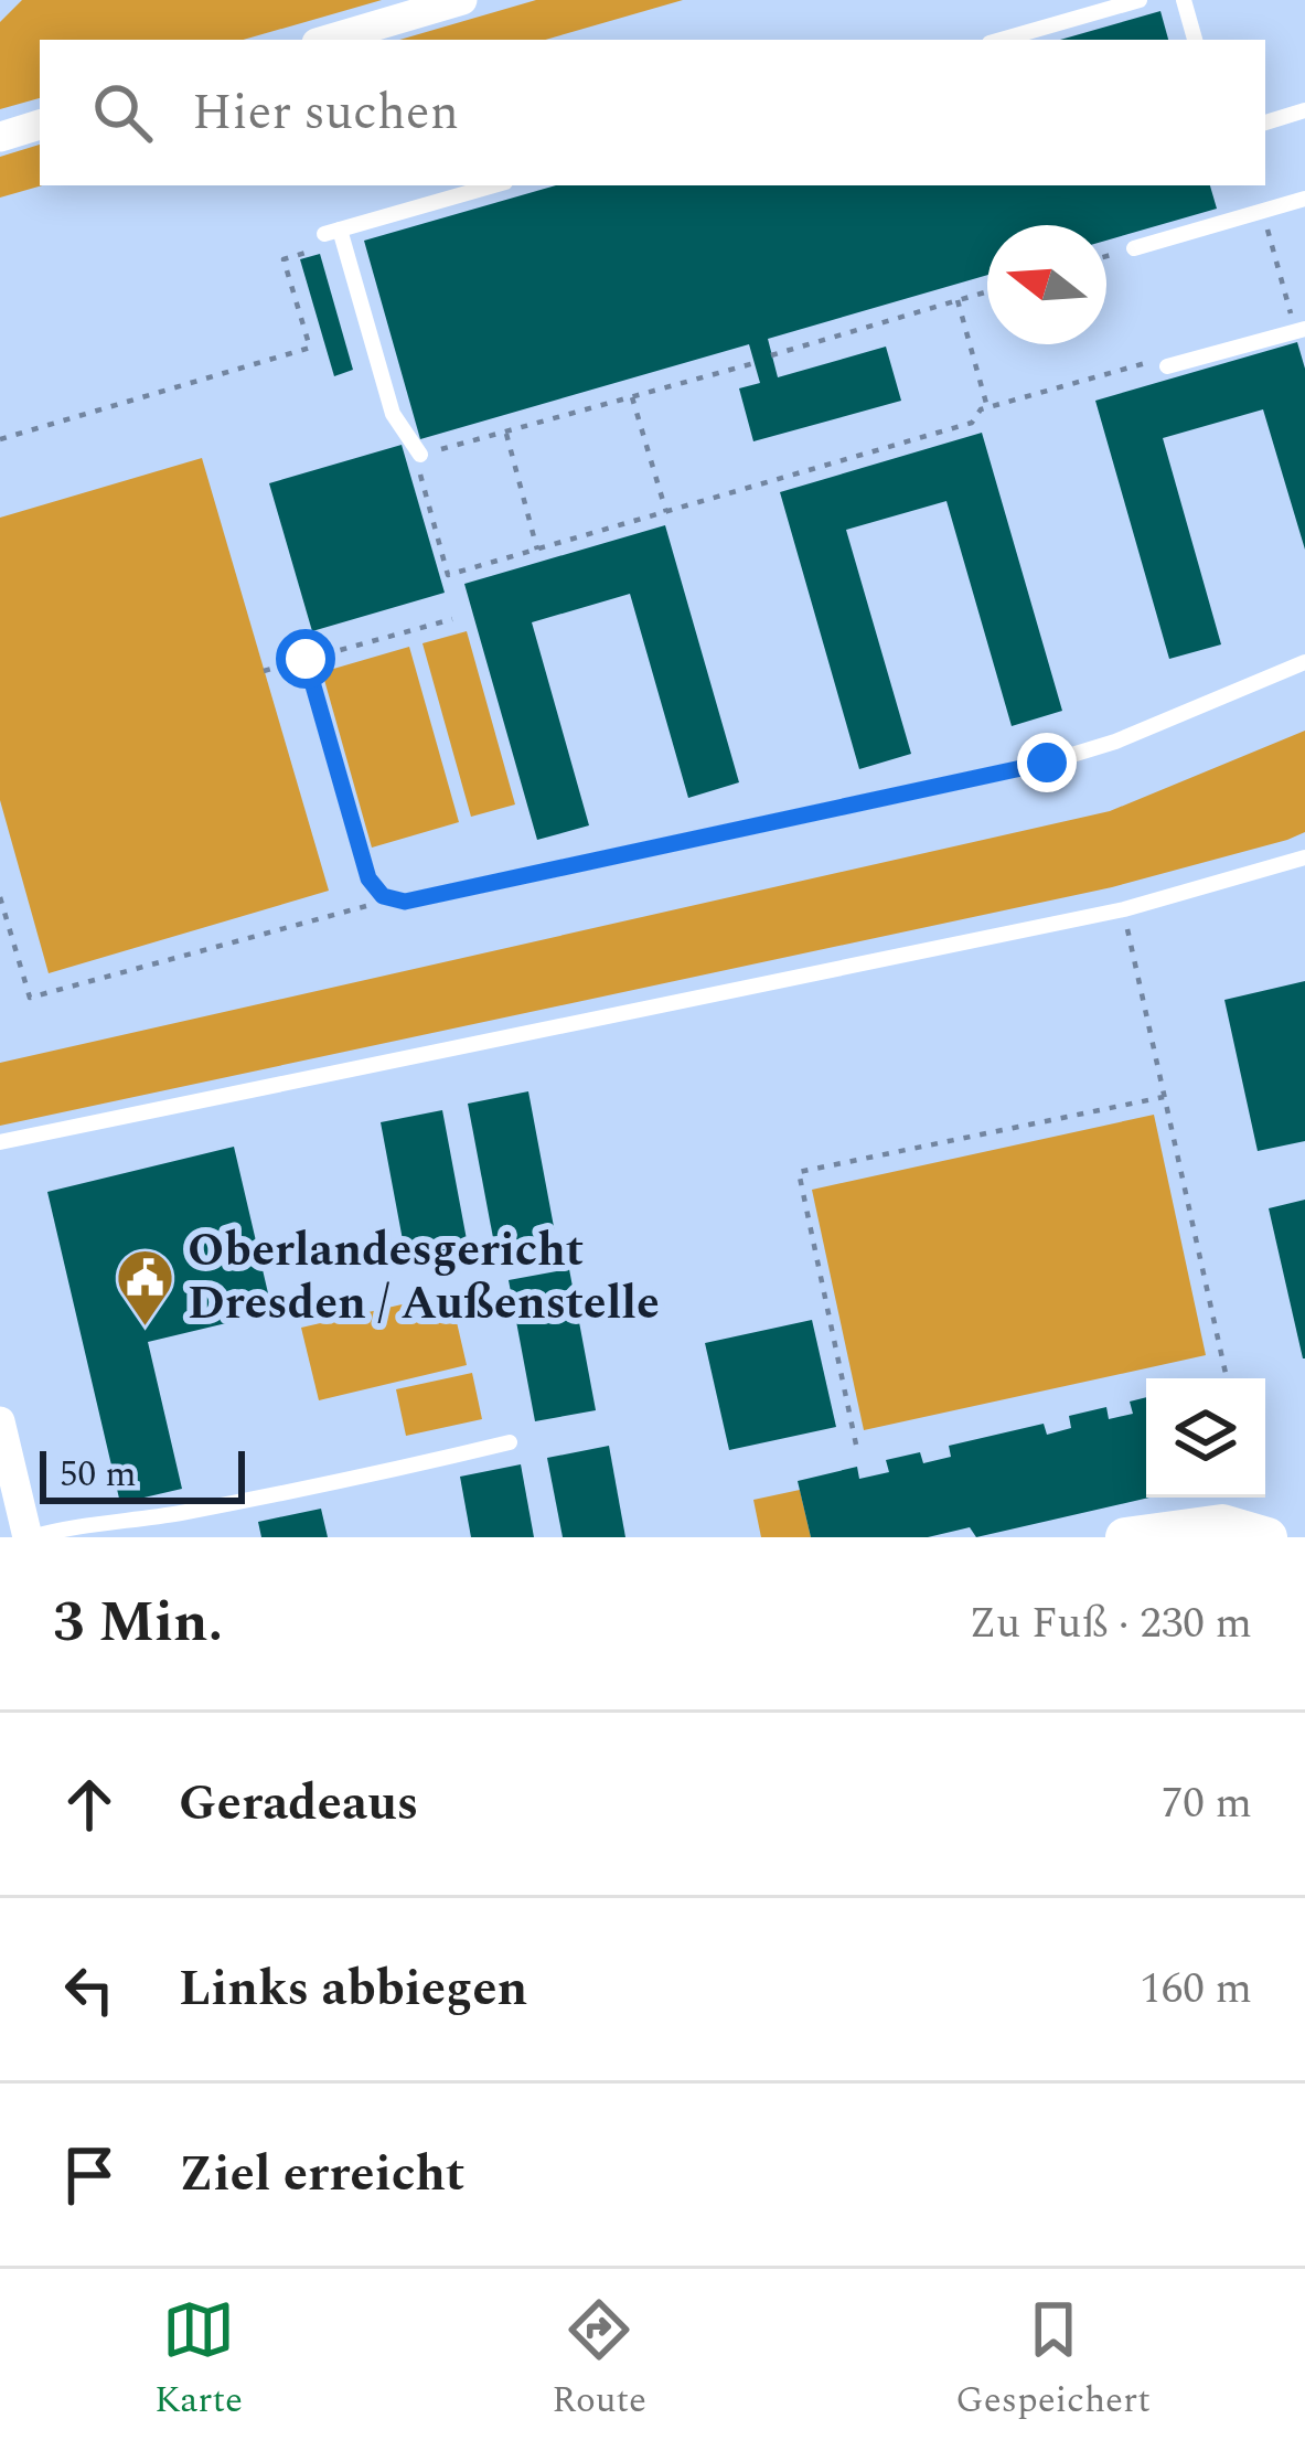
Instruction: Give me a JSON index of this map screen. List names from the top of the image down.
{
  "places": {
    "public building": ["Oberlandesgericht Dresden / Außenstelle"]
  },
  "scale_bar": "50 m",
  "north": "left",
  "page": {
    "search": "Hier suchen",
    "scale": "50 m",
    "heading": ["3 Min.", "Zu Fuß · 230 m"],
    "list": [
      ["Geradeaus", "70 m"],
      ["Links abbiegen", "160 m"],
      "Ziel erreicht"
    ],
    "nav": ["Karte", "Route", "Gespeichert"]
  }
}
